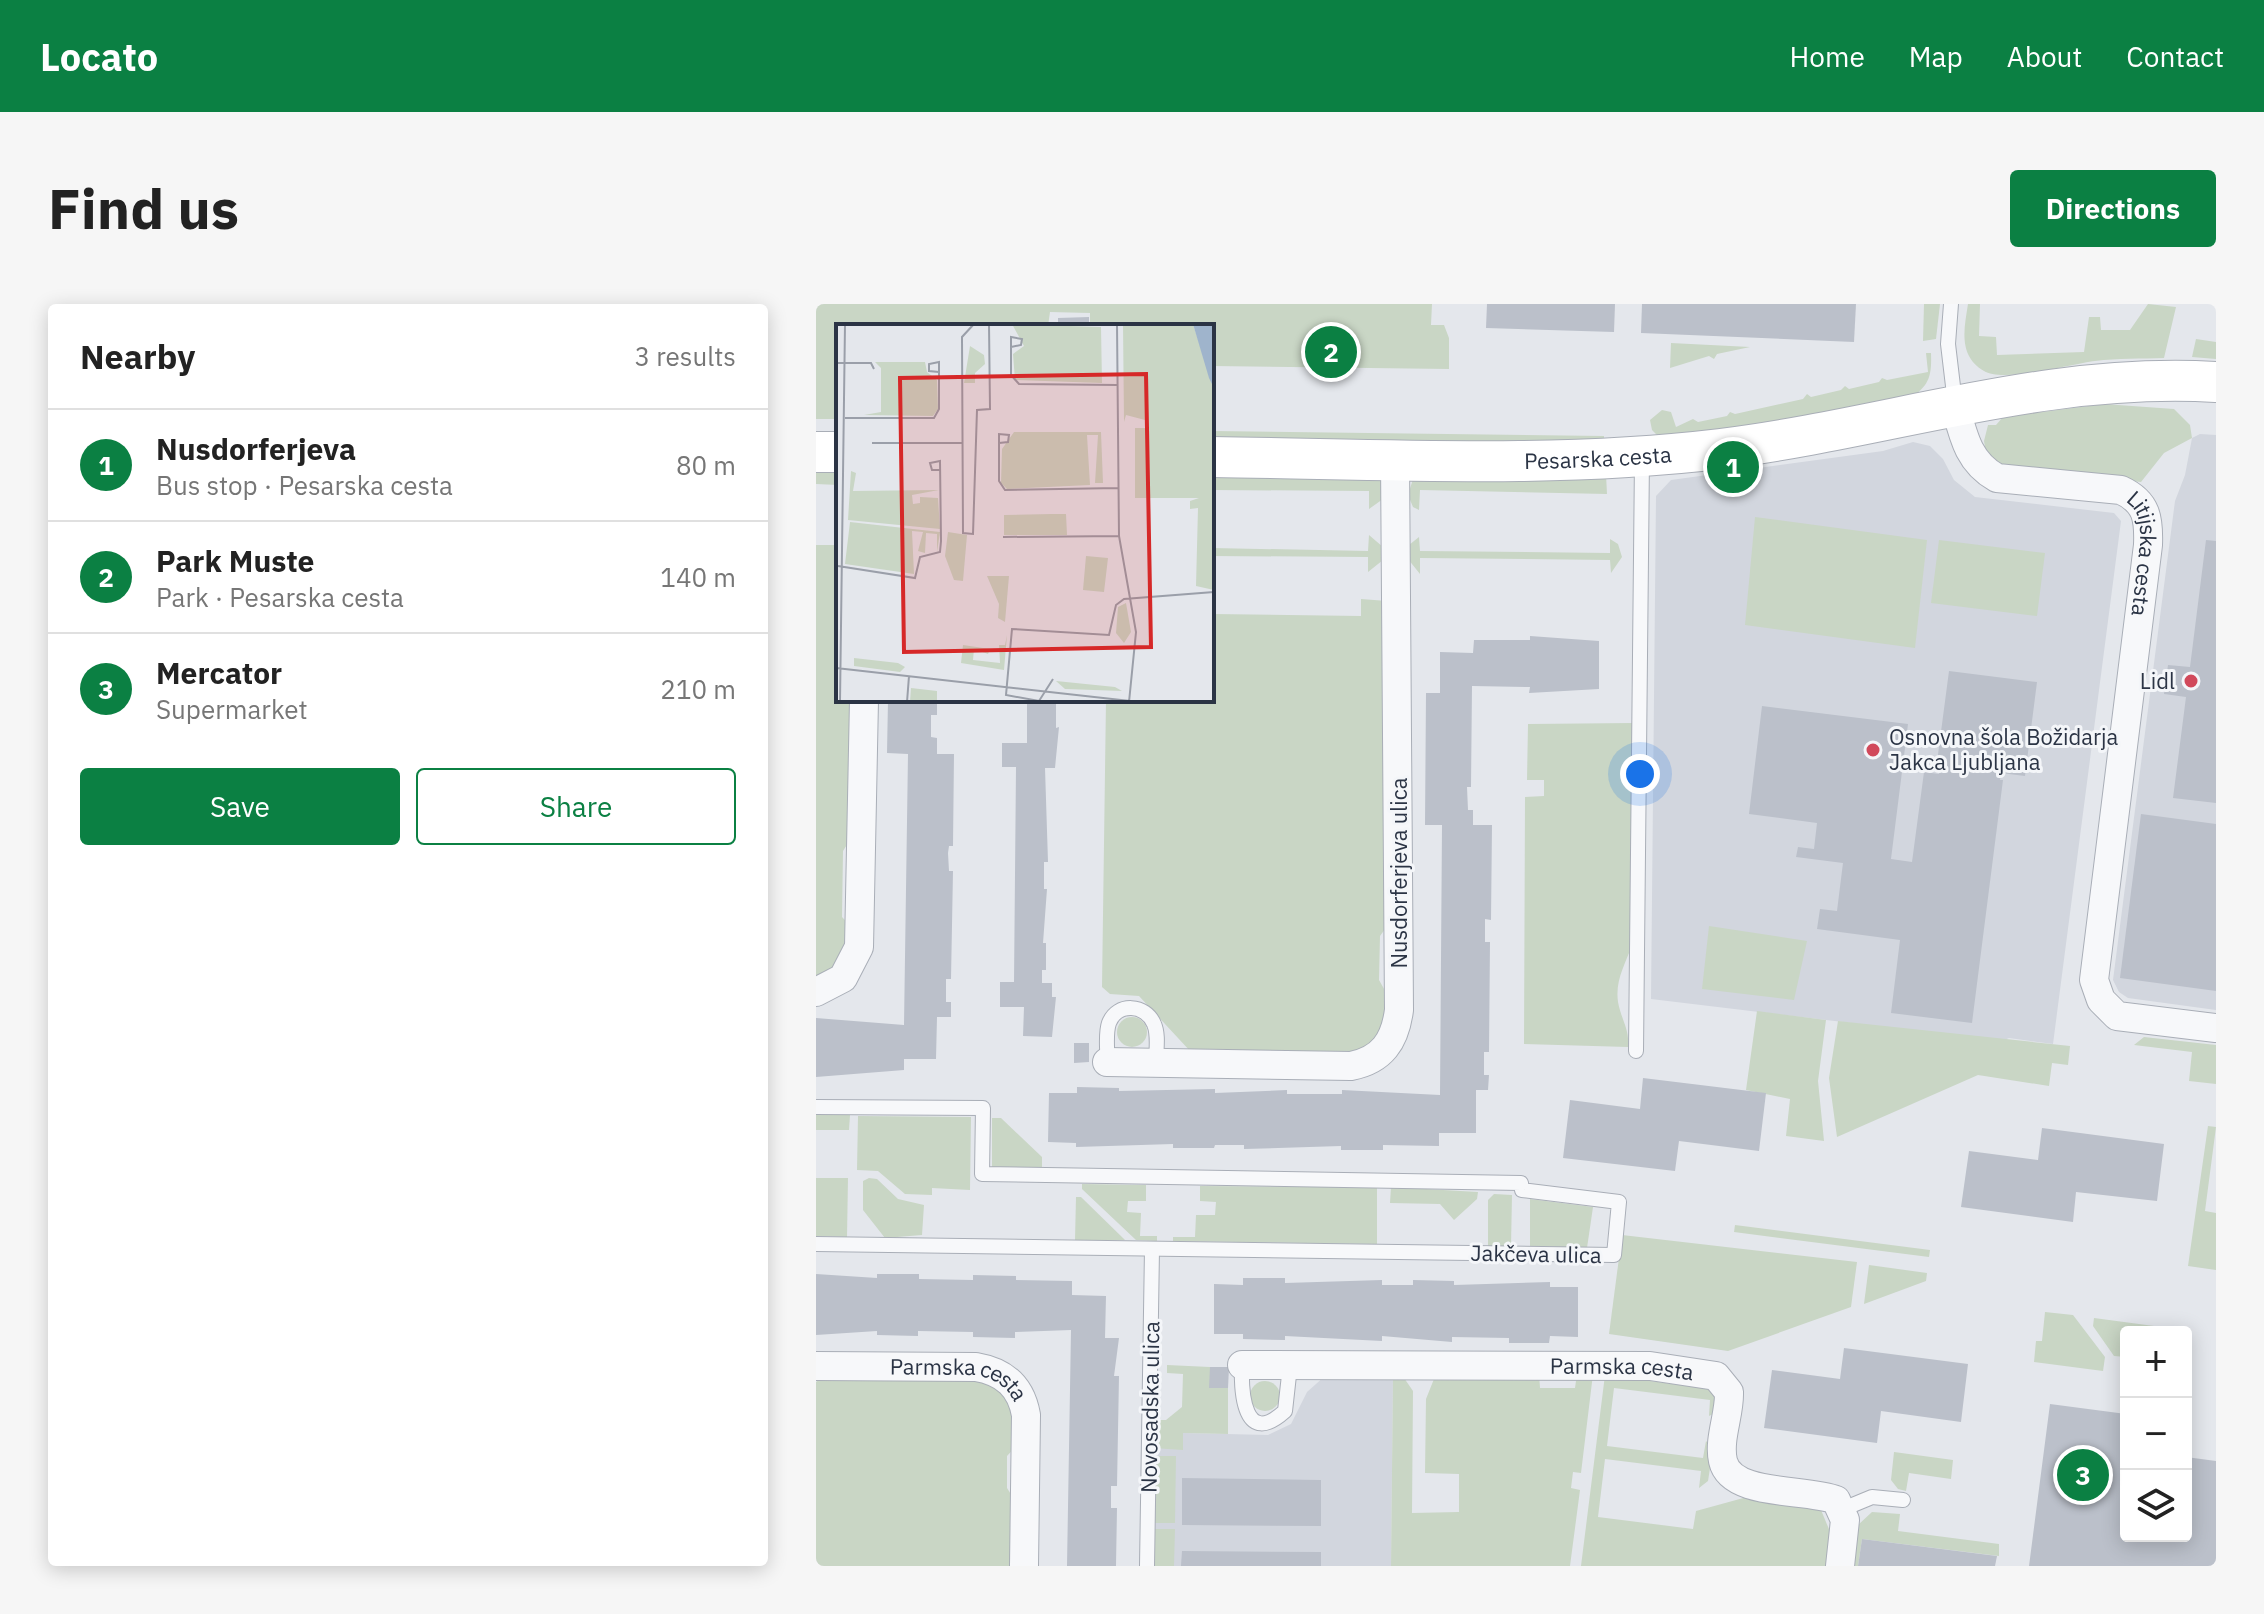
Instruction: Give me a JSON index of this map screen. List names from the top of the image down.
{
  "streets": {
    "street": [
      "Pesarska cesta",
      "Litijska cesta",
      "Nusdorferjeva ulica",
      "Parmska cesta"
    ],
    "lane": ["Jakčeva ulica", "Novosadska ulica"]
  },
  "crossings": [
    ["Pesarska cesta", "Litijska cesta"],
    ["Pesarska cesta", "Nusdorferjeva ulica"],
    ["Jakčeva ulica", "Novosadska ulica"]
  ],
  "places": ["Lidl", "Osnovna šola Božidarja Jakca Ljubljana"],
  "page": {
    "header": "Locato",
    "nav": [
      "Home",
      "Map",
      "About",
      "Contact"
    ],
    "buttons": [
      "Directions",
      ["Save", "Share"]
    ],
    "title": "Find us",
    "heading": ["Nearby", "3 results"],
    "pins": ["2", "1", "3"],
    "list": [
      {
        "mark": "1",
        "name": "Nusdorferjeva",
        "note": "Bus stop · Pesarska cesta",
        "value": "80 m"
      },
      {
        "mark": "2",
        "name": "Park Muste",
        "note": "Park · Pesarska cesta",
        "value": "140 m"
      },
      {
        "mark": "3",
        "name": "Mercator",
        "note": "Supermarket",
        "value": "210 m"
      }
    ],
    "map_buttons": ["+", "−"]
  }
}
